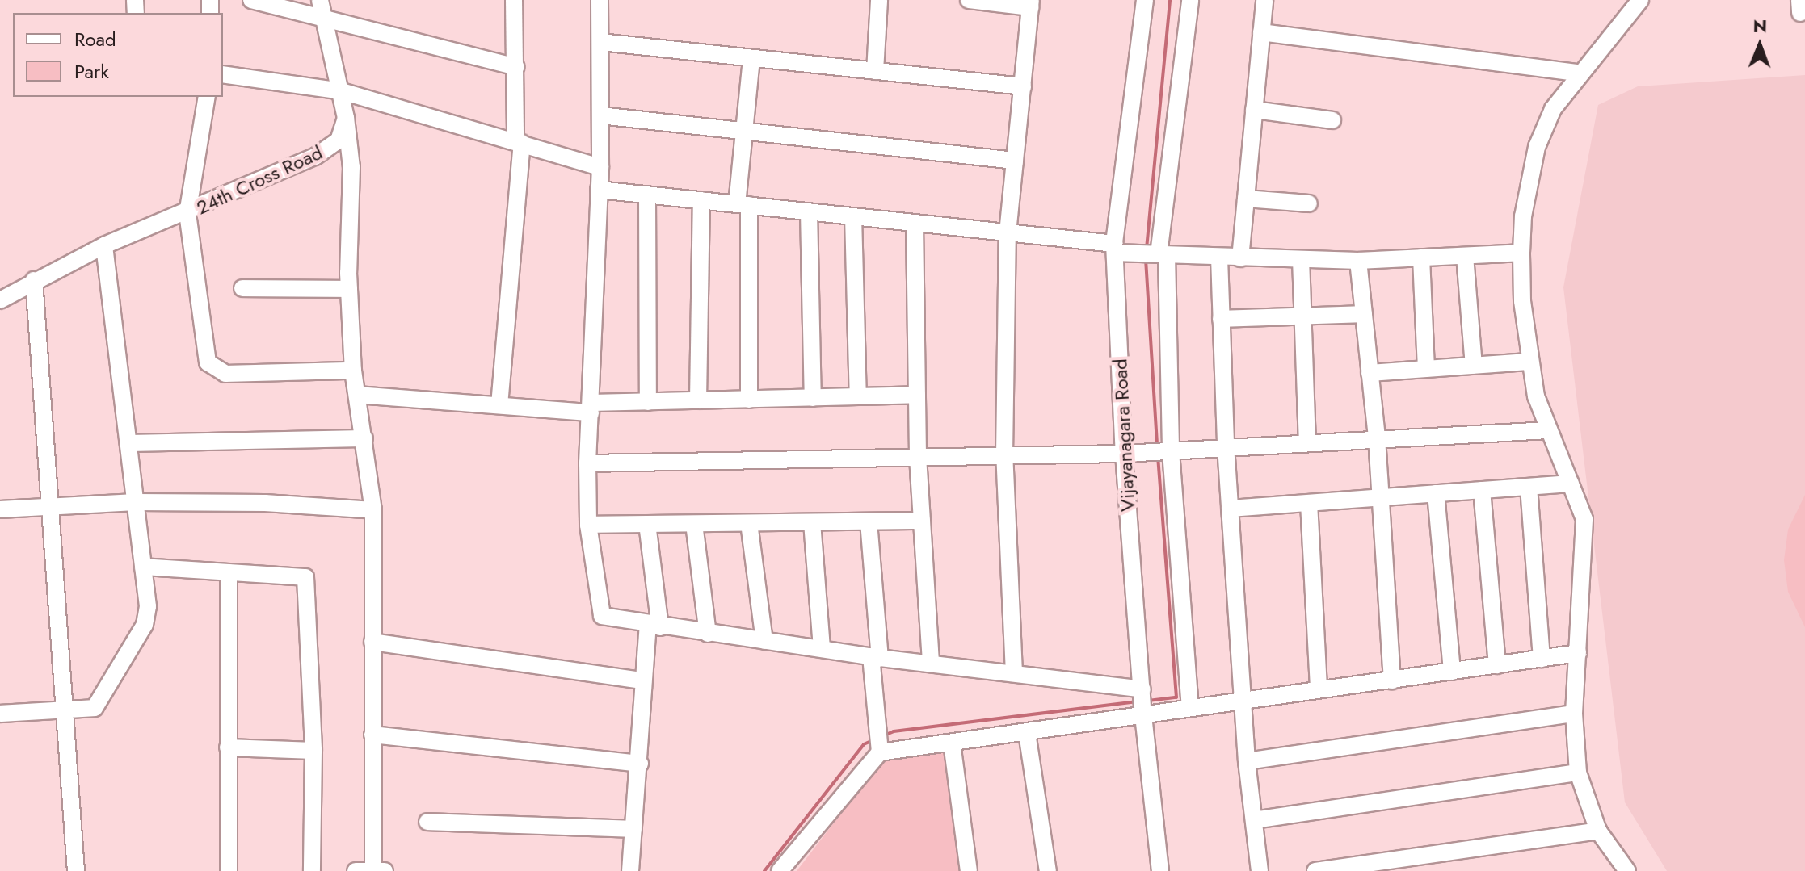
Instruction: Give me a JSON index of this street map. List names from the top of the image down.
{
  "streets": {
    "street": ["24th Cross Road", "Vijayanagara Road"]
  },
  "legend": ["Road", "Park"],
  "north": "top"
}
